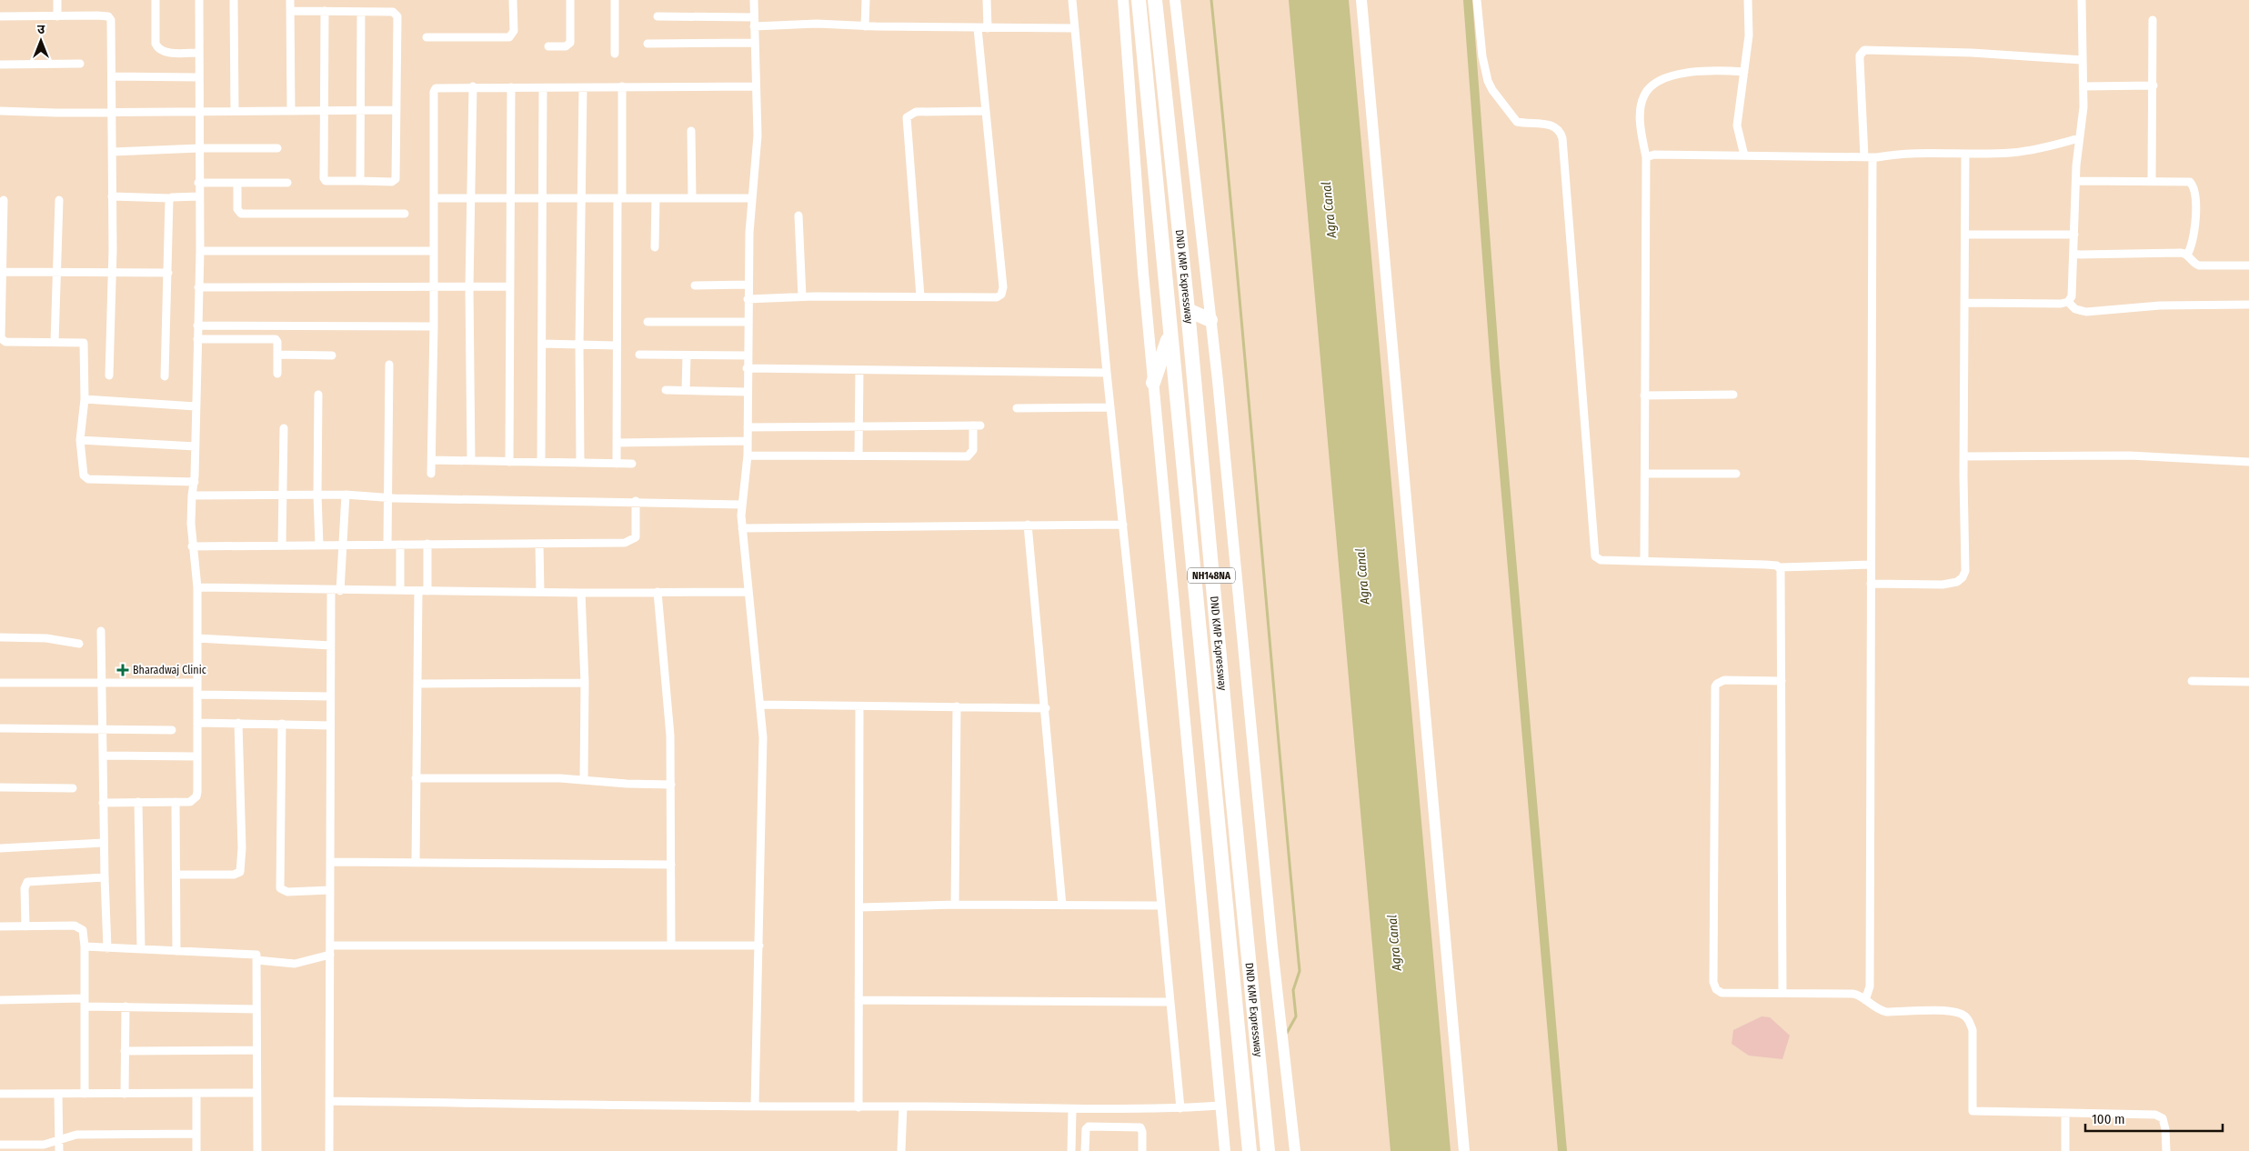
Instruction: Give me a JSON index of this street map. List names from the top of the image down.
{
  "streets": {
    "highway": ["DND KMP Expressway", "NH148NA"]
  },
  "water": ["Agra Canal"],
  "places": {
    "health": ["Bharadwaj Clinic"]
  },
  "scale_bar": "100 m",
  "north": "top"
}
